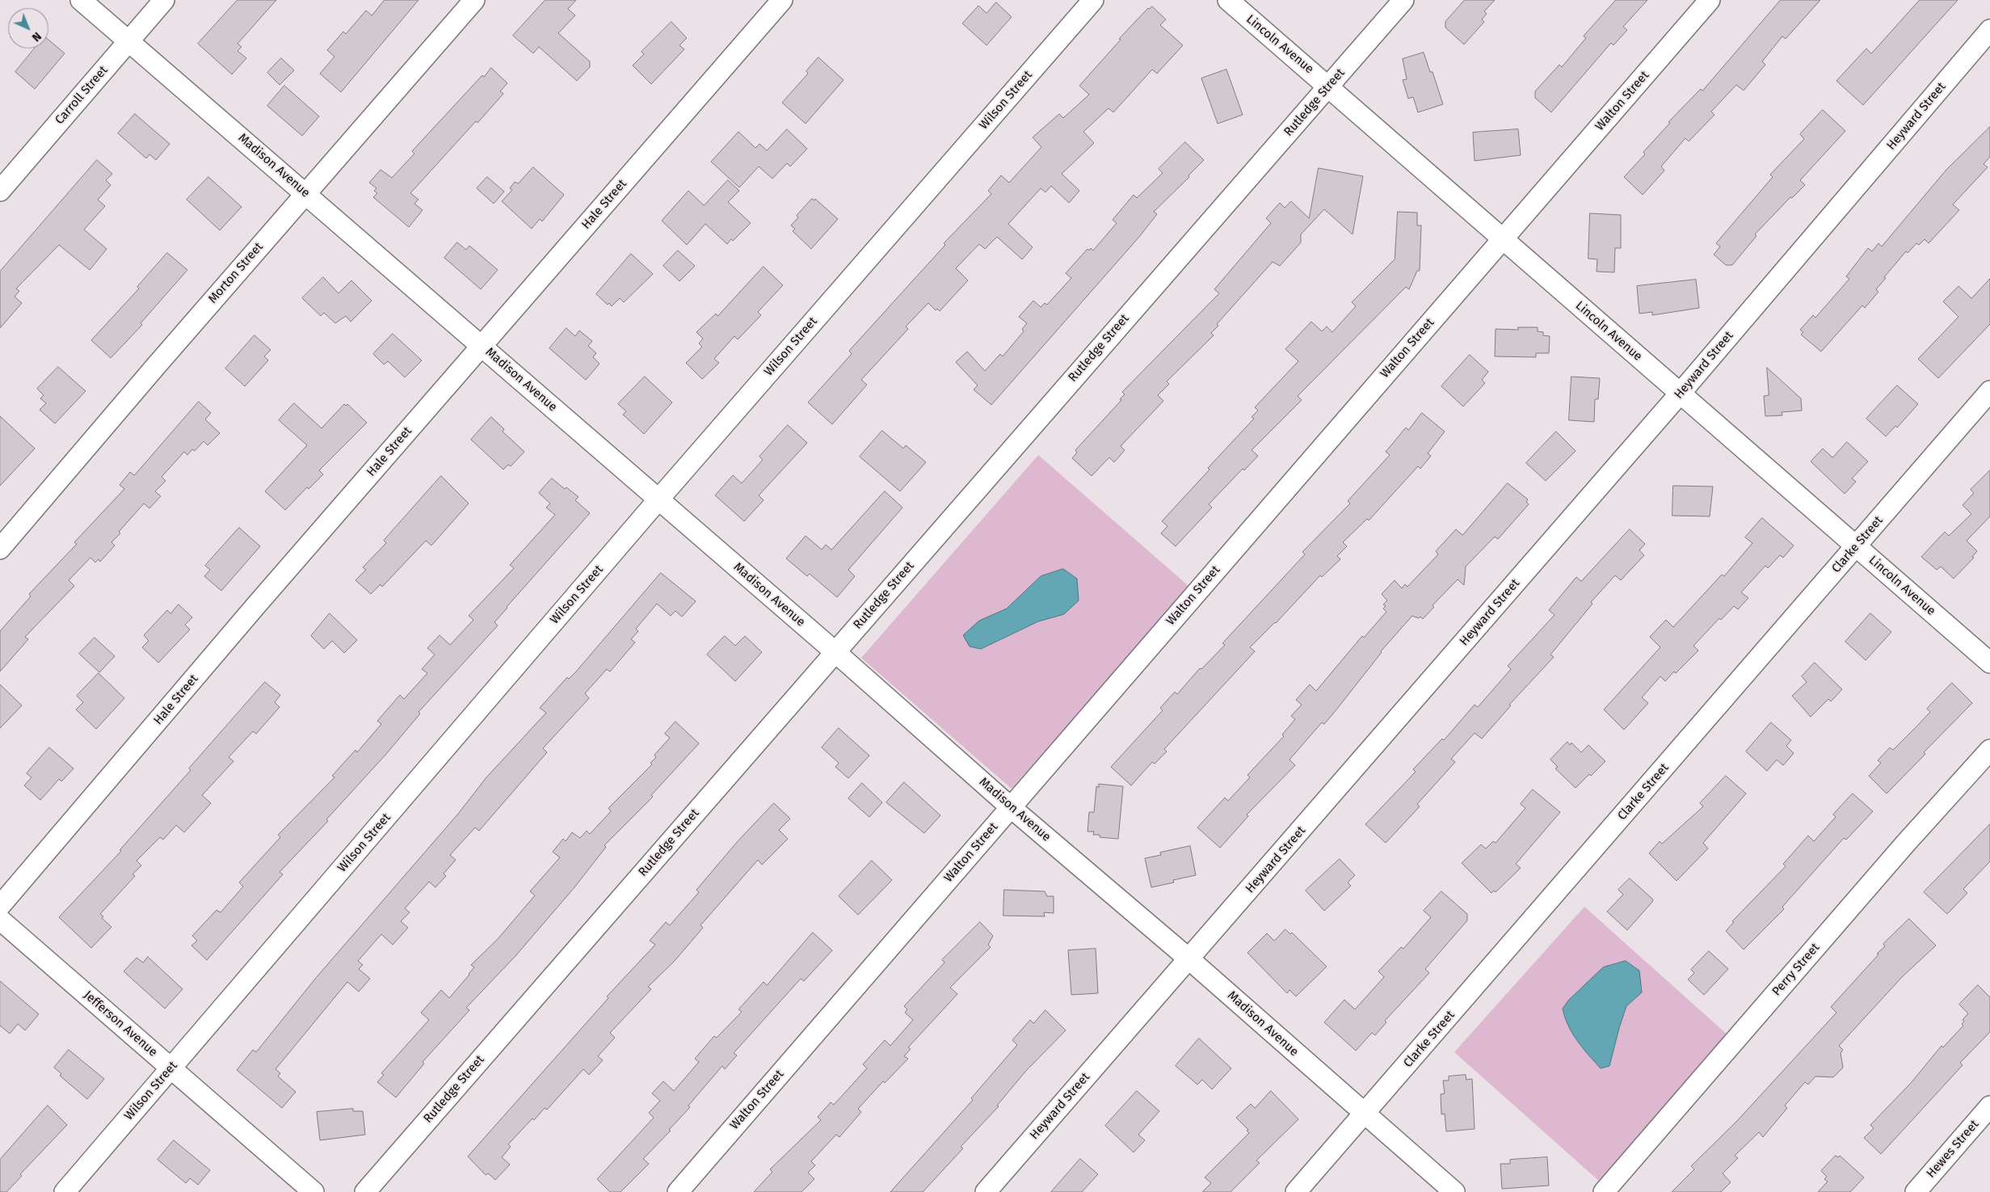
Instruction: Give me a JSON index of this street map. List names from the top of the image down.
{
  "streets": {
    "street": [
      "Lincoln Avenue",
      "Carroll Street",
      "Wilson Street",
      "Walton Street",
      "Rutledge Street",
      "Heyward Street",
      "Madison Avenue",
      "Hale Street",
      "Morton Street",
      "Clarke Street",
      "Perry Street",
      "Jefferson Avenue",
      "Hewes Street"
    ]
  },
  "crossings": [
    ["Lincoln Avenue", "Walton Street"],
    ["Lincoln Avenue", "Rutledge Street"],
    ["Lincoln Avenue", "Heyward Street"],
    ["Lincoln Avenue", "Clarke Street"],
    ["Carroll Street", "Madison Avenue"],
    ["Wilson Street", "Madison Avenue"],
    ["Wilson Street", "Jefferson Avenue"],
    ["Walton Street", "Madison Avenue"],
    ["Rutledge Street", "Madison Avenue"],
    ["Heyward Street", "Madison Avenue"],
    ["Madison Avenue", "Hale Street"],
    ["Madison Avenue", "Morton Street"],
    ["Madison Avenue", "Clarke Street"]
  ],
  "north": "bottom right"
}
